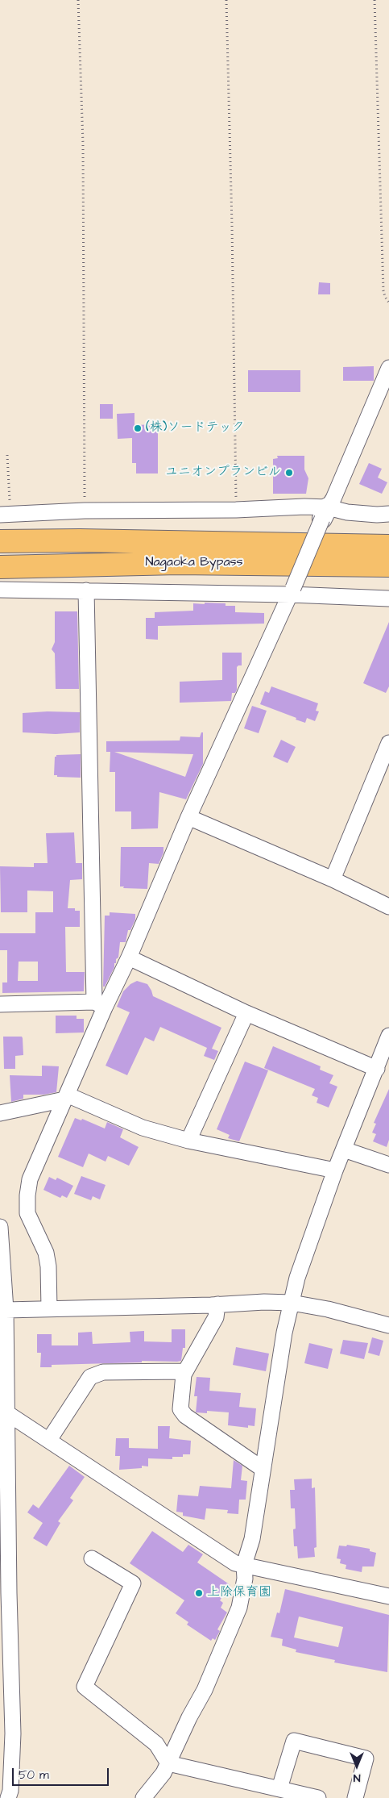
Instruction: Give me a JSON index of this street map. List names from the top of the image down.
{
  "streets": {
    "highway": ["Nagaoka Bypass"]
  },
  "places": ["(株)ソードテック", "ユニオンプランビル", "上除保育園"],
  "scale_bar": "50 m",
  "north": "bottom"
}
